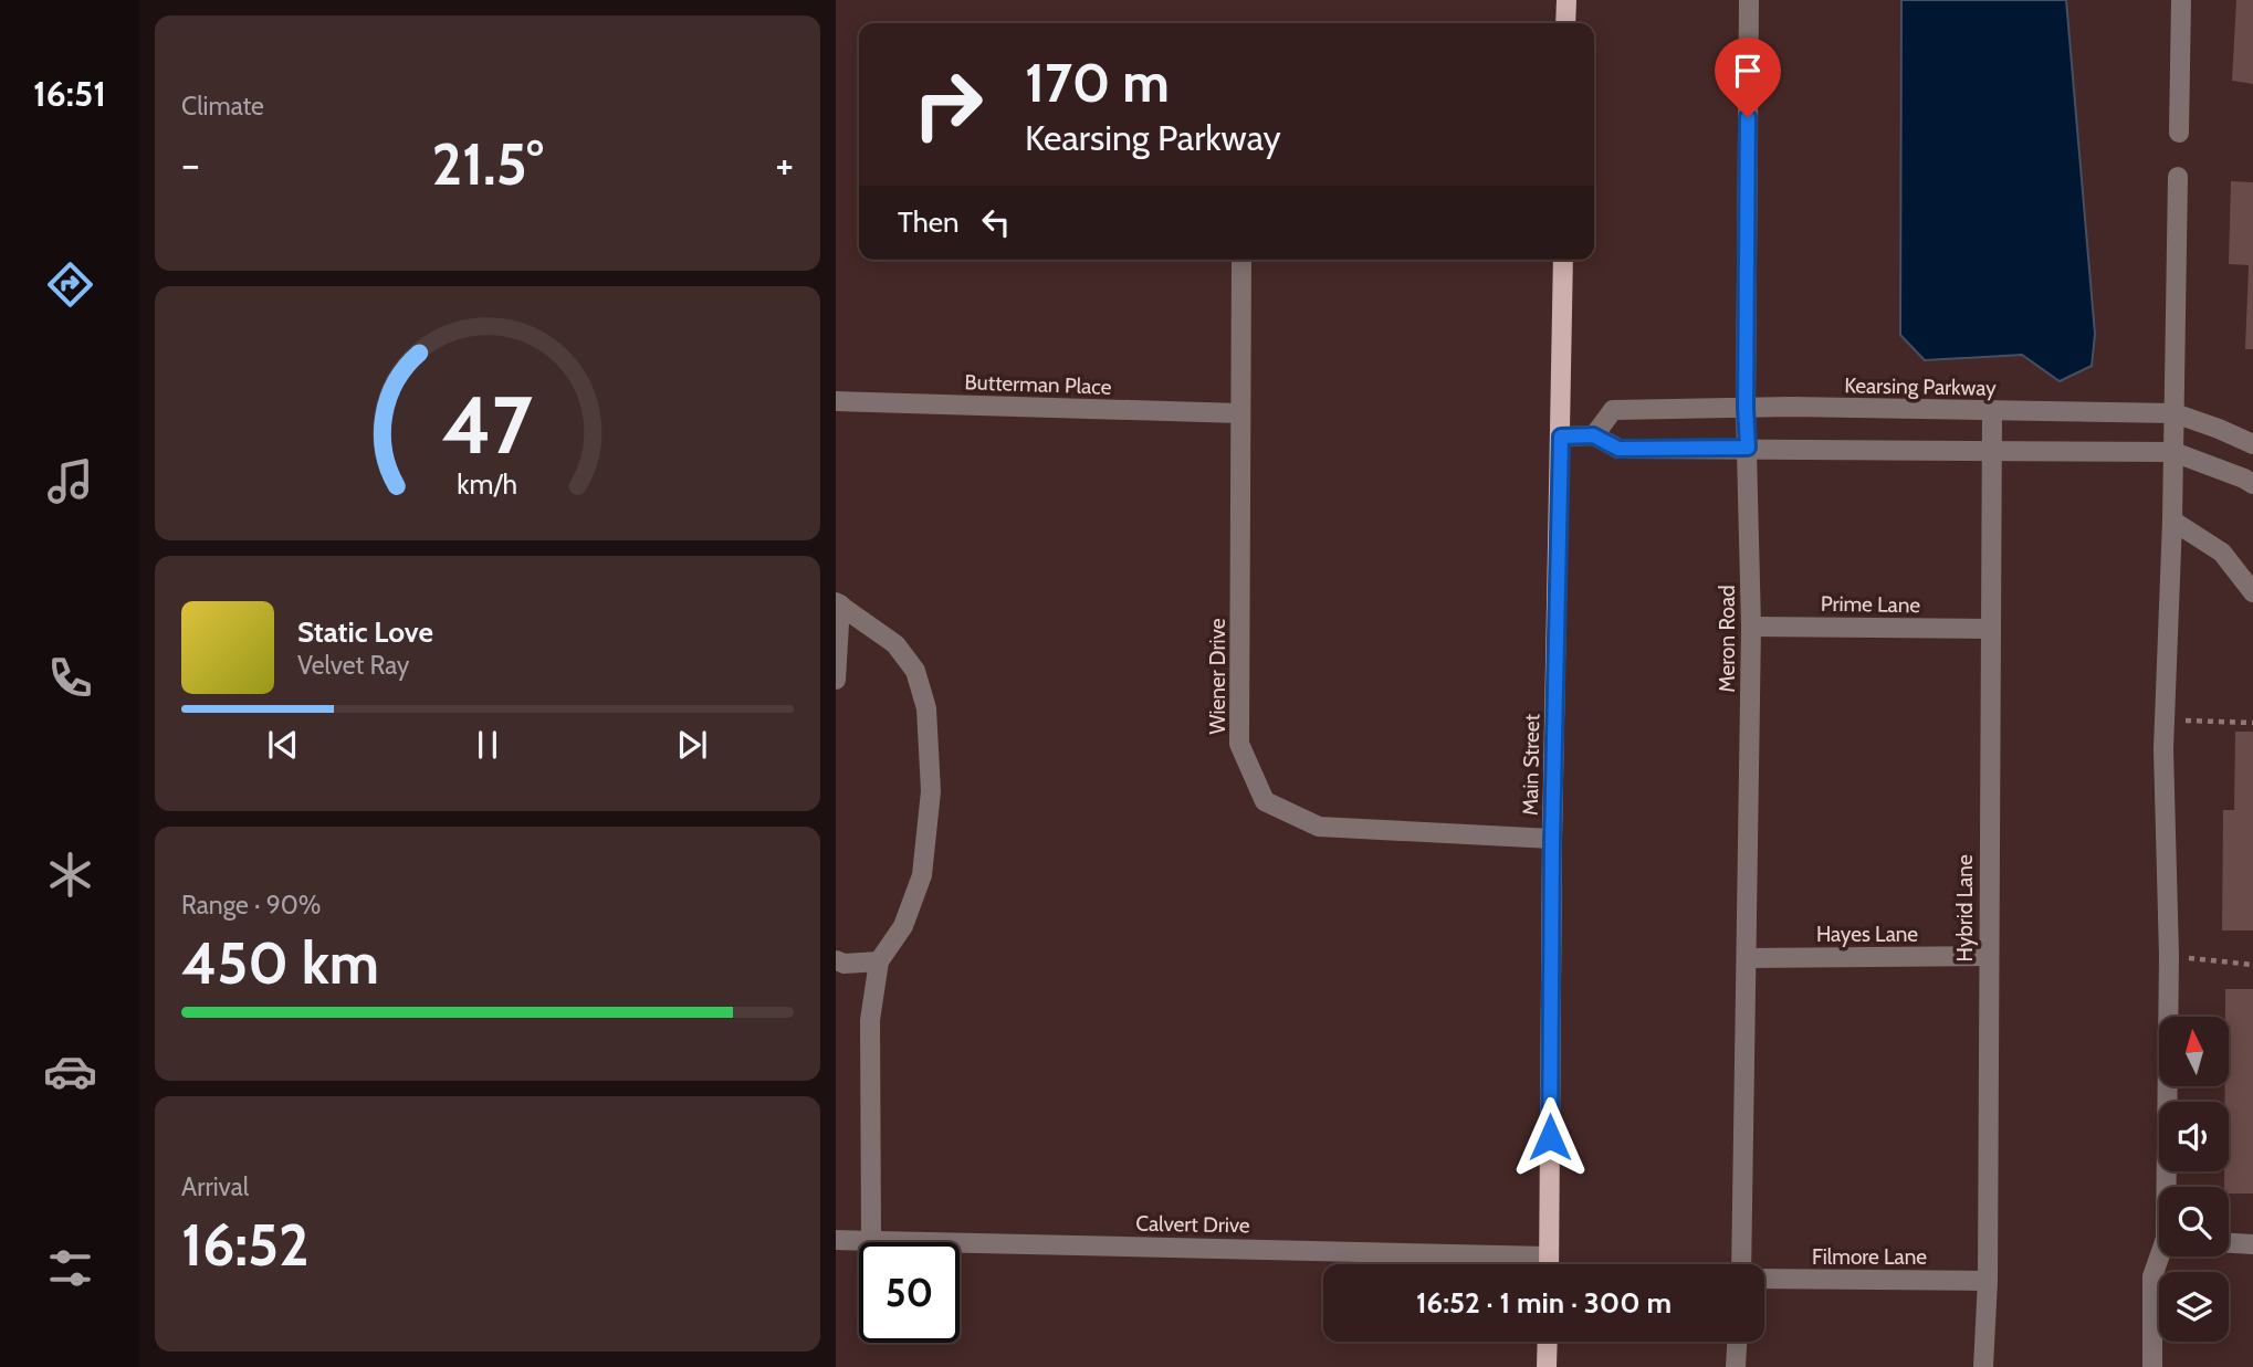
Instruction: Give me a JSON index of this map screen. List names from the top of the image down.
{
  "streets": {
    "main road": ["Main Street"],
    "street": [
      "Butterman Place",
      "Kearsing Parkway",
      "Prime Lane",
      "Meron Road",
      "Wiener Drive",
      "Hybrid Lane",
      "Hayes Lane",
      "Calvert Drive",
      "Filmore Lane"
    ]
  },
  "crossings": [
    ["Butterman Place", "Wiener Drive"],
    ["Kearsing Parkway", "Meron Road"],
    ["Kearsing Parkway", "Hybrid Lane"],
    ["Prime Lane", "Meron Road"],
    ["Prime Lane", "Hybrid Lane"],
    ["Meron Road", "Hayes Lane"],
    ["Wiener Drive", "Main Street"],
    ["Main Street", "Calvert Drive"],
    ["Hybrid Lane", "Hayes Lane"],
    ["Hybrid Lane", "Filmore Lane"]
  ],
  "north": "top",
  "page": {
    "tabs": "16:51",
    "tile": [
      "Climate",
      ["Range · 90%", "450 km"],
      ["Arrival", "16:52"]
    ],
    "turn": ["170 m", "Kearsing Parkway"],
    "heat": ["−", "21.5°", "+"],
    "then": "Then",
    "song": ["Static Love", "Velvet Ray"],
    "limit": "50",
    "trip": "16:52 · 1 min · 300 m",
    "gauge": ["47", "km/h"]
  }
}
